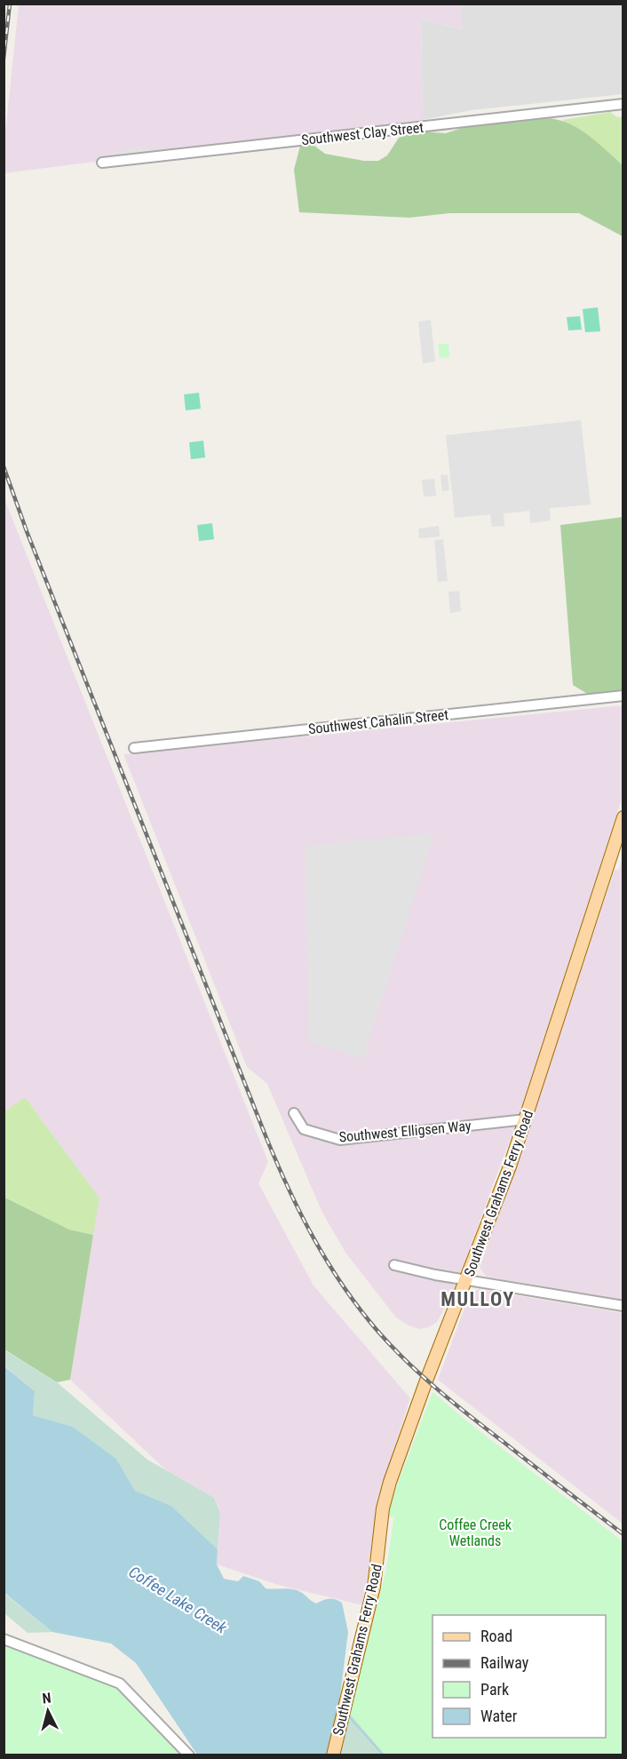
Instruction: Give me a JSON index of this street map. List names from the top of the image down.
{
  "streets": {
    "main road": ["Southwest Grahams Ferry Road"],
    "street": ["Southwest Clay Street", "Southwest Cahalin Street", "Southwest Elligsen Way"]
  },
  "crossings": [
    ["Southwest Elligsen Way", "Southwest Grahams Ferry Road"]
  ],
  "districts": ["MULLOY"],
  "water": ["Coffee Lake Creek"],
  "parks": ["Coffee Creek Wetlands"],
  "legend": [
    "Road",
    "Railway",
    "Park",
    "Water"
  ],
  "north": "top"
}
